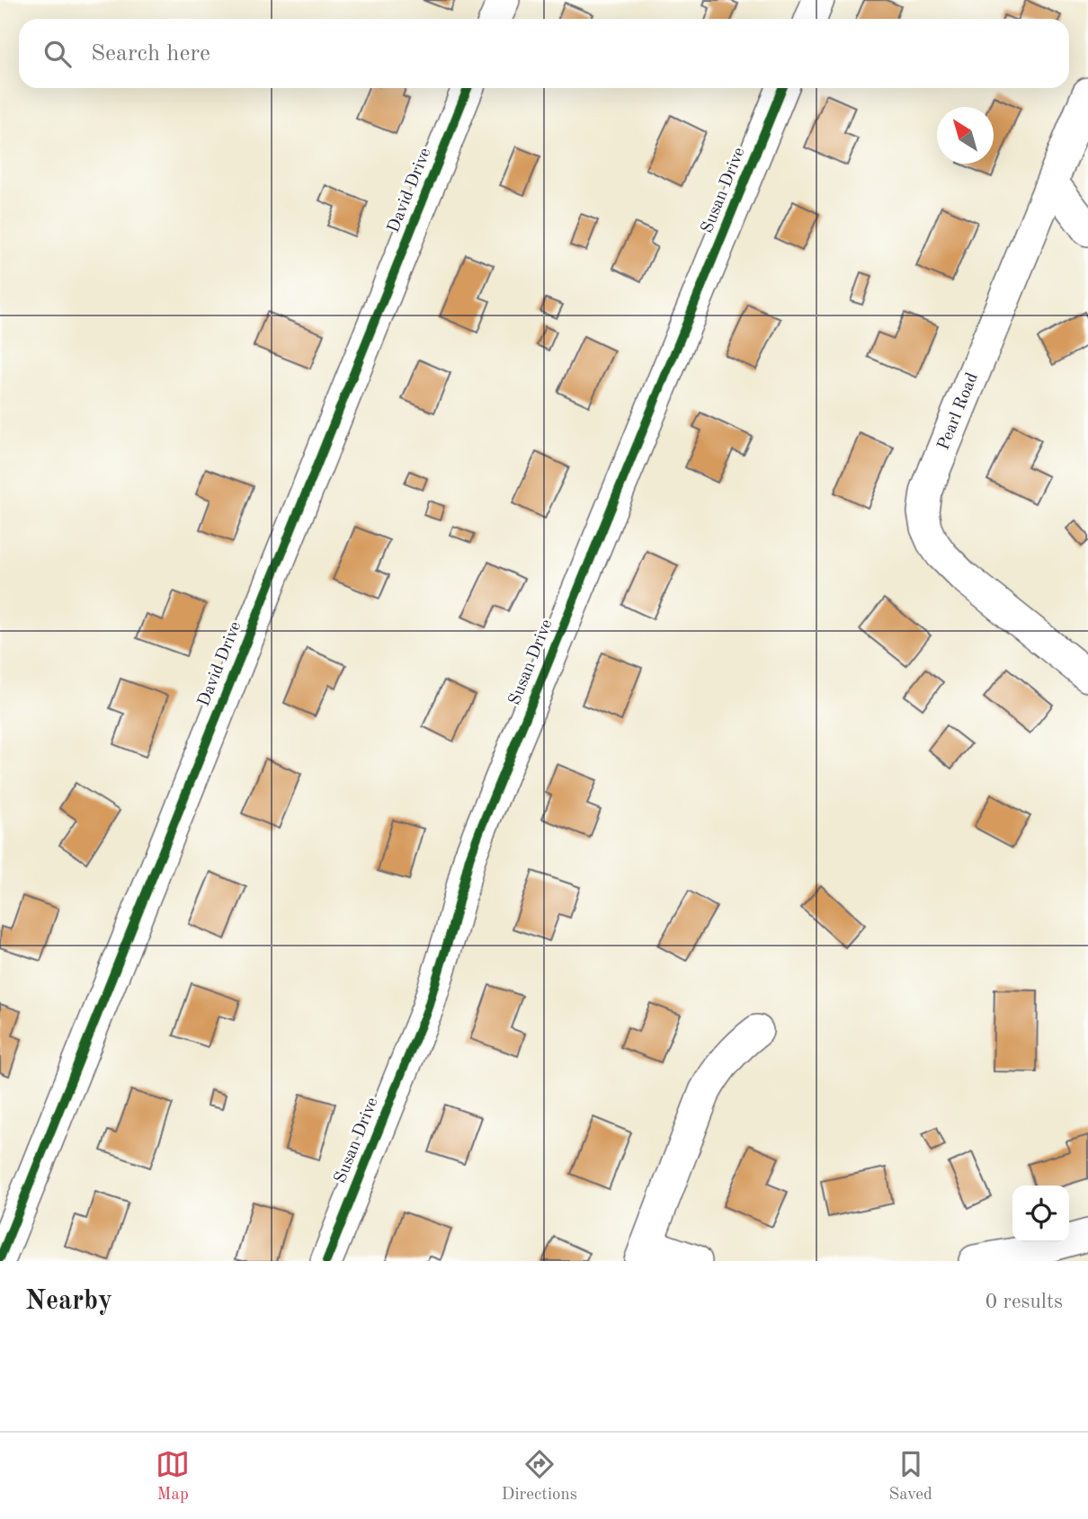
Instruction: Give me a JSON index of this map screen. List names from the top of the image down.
{
  "streets": {
    "street": ["David Drive", "Susan Drive", "Pearl Road"]
  },
  "north": "top left",
  "page": {
    "search": "Search here",
    "heading": ["Nearby", "0 results"],
    "nav": ["Map", "Directions", "Saved"]
  }
}
